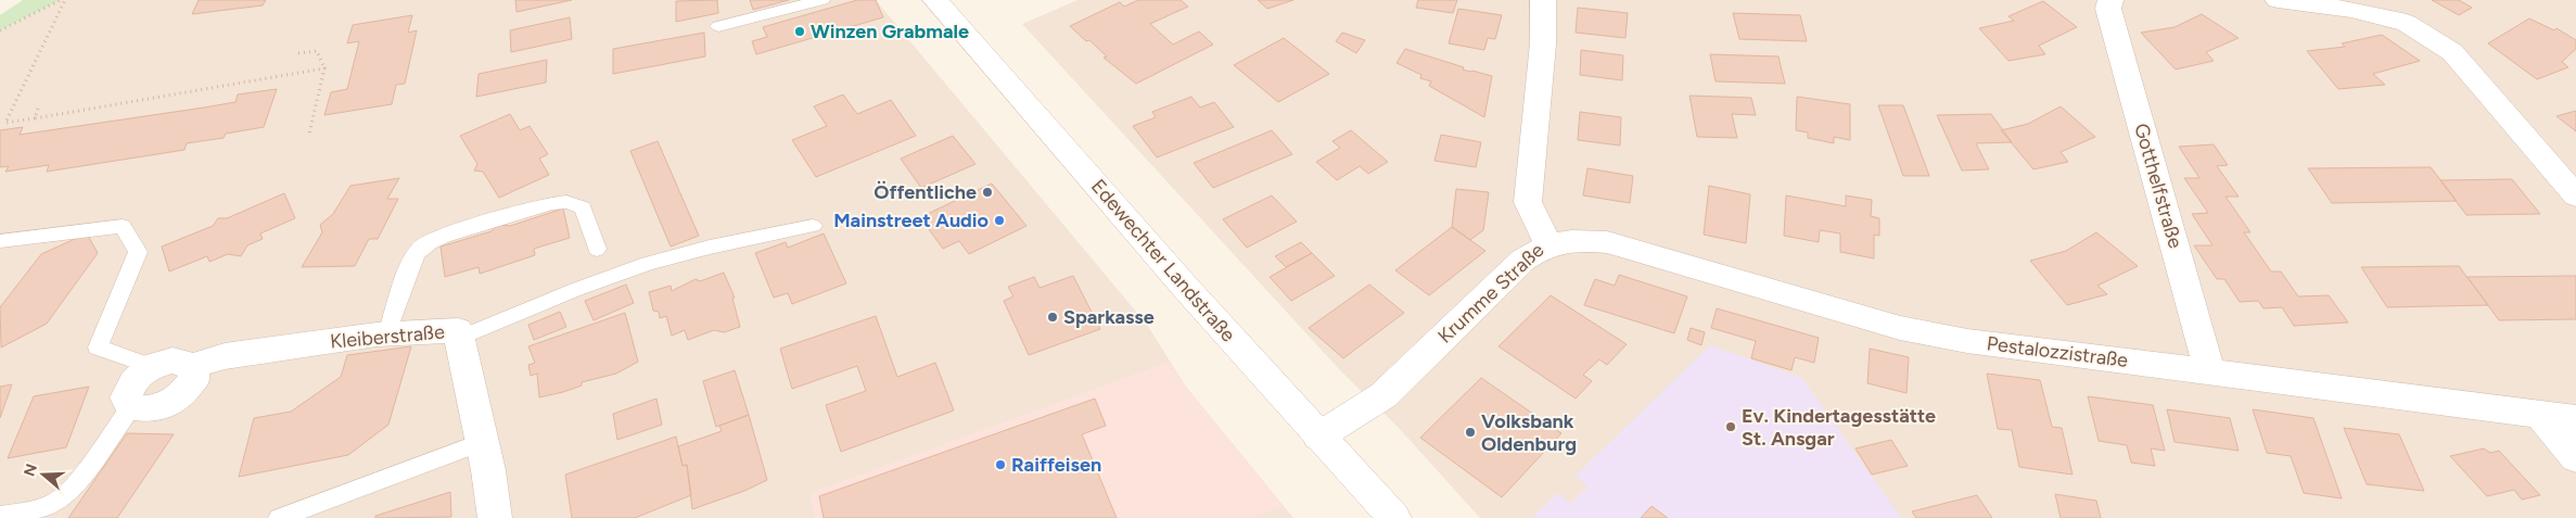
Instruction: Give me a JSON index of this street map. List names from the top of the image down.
{
  "streets": {
    "street": [
      "Gotthelfstraße",
      "Edewechter Landstraße",
      "Krumme Straße",
      "Kleiberstraße",
      "Pestalozzistraße"
    ]
  },
  "crossings": [
    ["Gotthelfstraße", "Pestalozzistraße"],
    ["Edewechter Landstraße", "Krumme Straße"],
    ["Krumme Straße", "Pestalozzistraße"]
  ],
  "places": [
    "Winzen Grabmale",
    "Öffentliche",
    "Mainstreet Audio",
    "Sparkasse",
    "Ev. Kindertagesstätte St. Ansgar",
    "Volksbank Oldenburg",
    "Raiffeisen"
  ],
  "north": "left"
}
